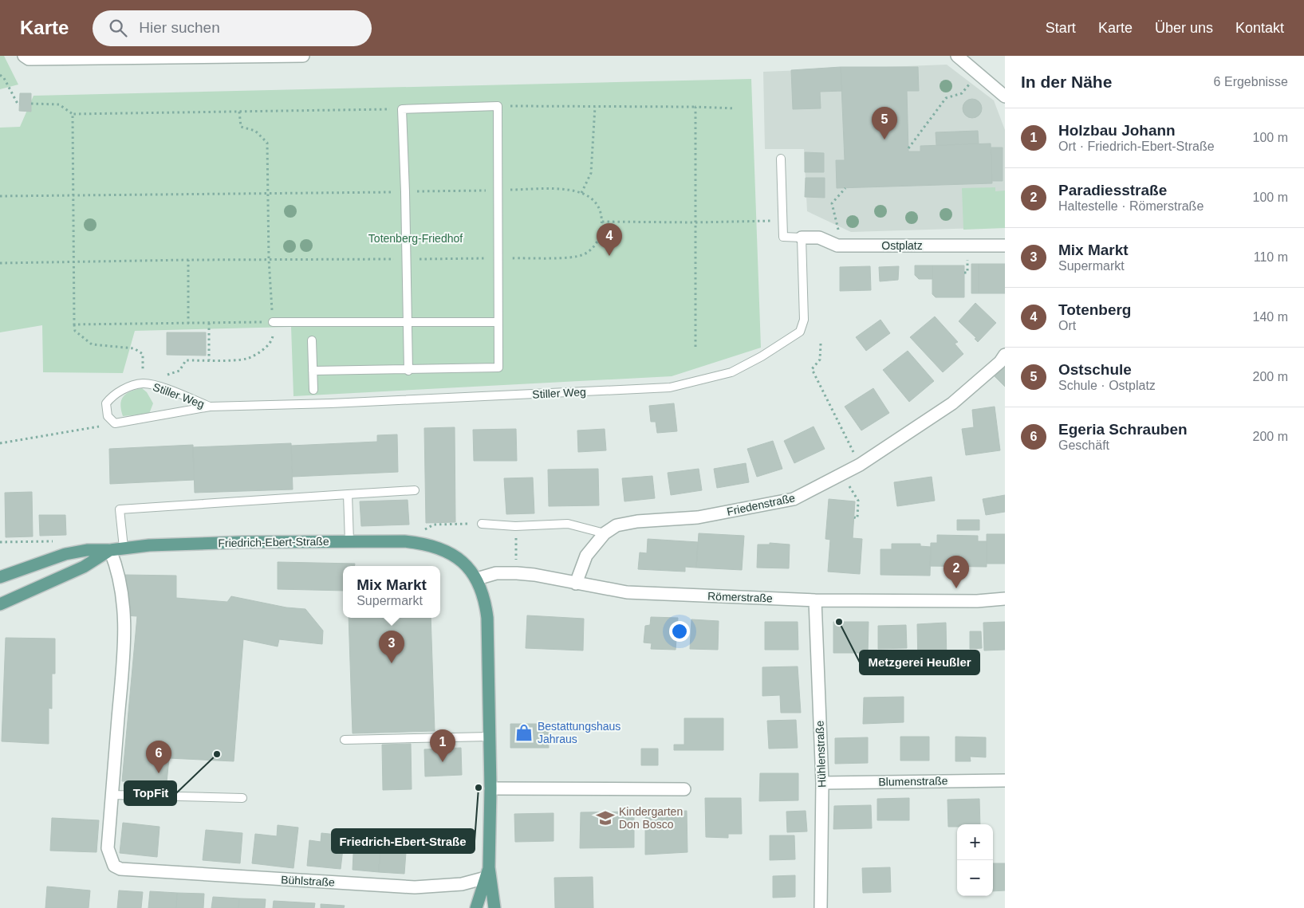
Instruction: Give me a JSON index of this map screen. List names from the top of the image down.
{
  "streets": {
    "main road": ["Friedrich-Ebert-Straße"],
    "street": [
      "Ostplatz",
      "Friedenstraße",
      "Römerstraße",
      "Hühlenstraße",
      "Blumenstraße",
      "Bühlstraße"
    ],
    "lane": ["Stiller Weg"]
  },
  "crossings": [
    ["Ostplatz", "Stiller Weg"],
    ["Friedenstraße", "Römerstraße"],
    ["Friedrich-Ebert-Straße", "Römerstraße"],
    ["Friedrich-Ebert-Straße", "Bühlstraße"],
    ["Römerstraße", "Hühlenstraße"],
    ["Hühlenstraße", "Blumenstraße"]
  ],
  "parks": ["Totenberg-Friedhof"],
  "places": {
    "other": ["Metzgerei Heußler", "TopFit", "Friedrich-Ebert-Straße"],
    "shop": ["Bestattungshaus Jahraus"],
    "school or university": ["Kindergarten Don Bosco"]
  },
  "page": {
    "header": "Karte",
    "search": "Hier suchen",
    "nav": [
      "Start",
      "Karte",
      "Über uns",
      "Kontakt"
    ],
    "heading": ["In der Nähe", "6 Ergebnisse"],
    "pins": [
      "5",
      "4",
      "2",
      "3",
      "1",
      "6"
    ],
    "list": [
      {
        "mark": "1",
        "name": "Holzbau Johann",
        "note": "Ort · Friedrich-Ebert-Straße",
        "value": "100 m"
      },
      {
        "mark": "2",
        "name": "Paradiesstraße",
        "note": "Haltestelle · Römerstraße",
        "value": "100 m"
      },
      {
        "mark": "3",
        "name": "Mix Markt",
        "note": "Supermarkt",
        "value": "110 m"
      },
      {
        "mark": "4",
        "name": "Totenberg",
        "note": "Ort",
        "value": "140 m"
      },
      {
        "mark": "5",
        "name": "Ostschule",
        "note": "Schule · Ostplatz",
        "value": "200 m"
      },
      {
        "mark": "6",
        "name": "Egeria Schrauben",
        "note": "Geschäft",
        "value": "200 m"
      }
    ],
    "popup": ["Mix Markt", "Supermarkt"],
    "map_buttons": ["+", "−"]
  }
}
